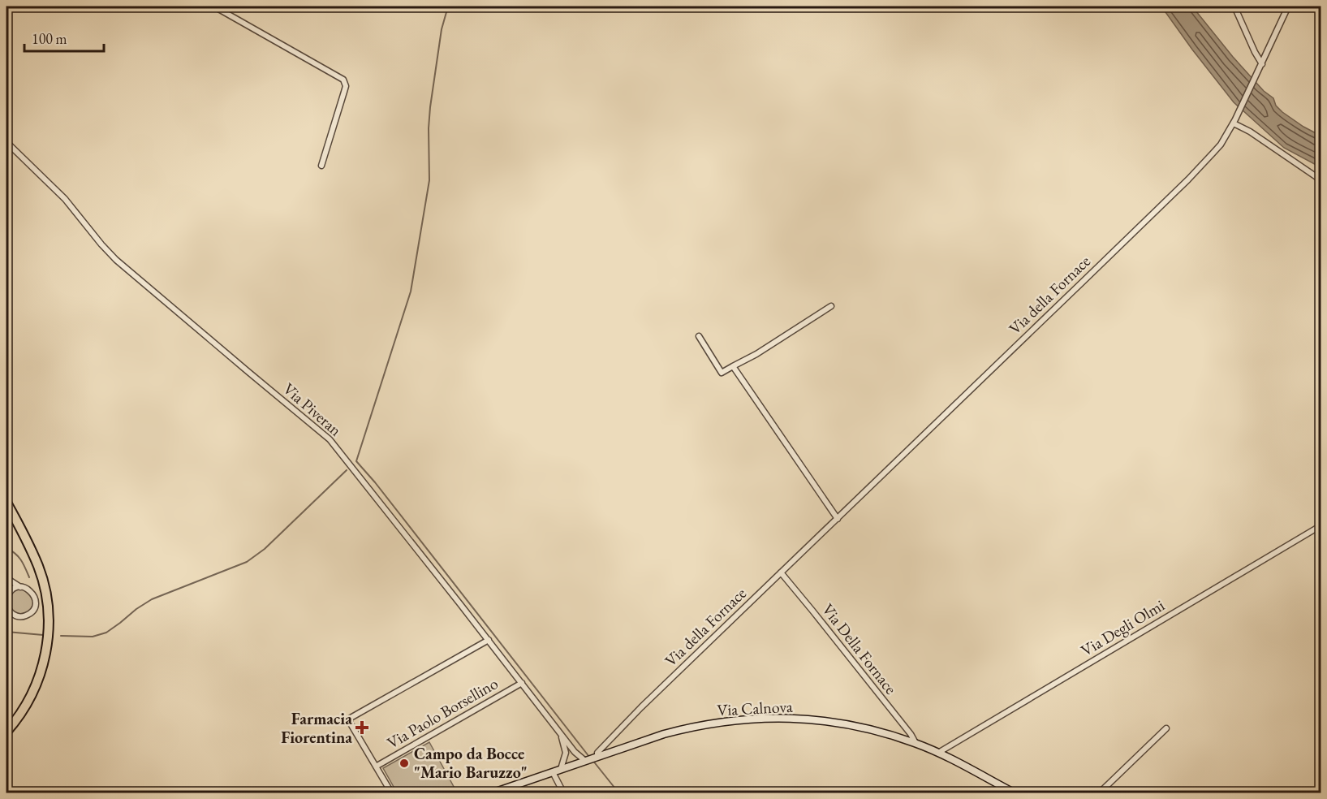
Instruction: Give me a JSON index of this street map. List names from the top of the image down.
{
  "streets": {
    "main road": ["Via Calnova"],
    "street": [
      "Via della Fornace",
      "Via Piveran",
      "Via Degli Olmi",
      "Via Della Fornace",
      "Via Paolo Borsellino"
    ]
  },
  "crossings": [
    ["Via della Fornace", "Via Della Fornace"],
    ["Via della Fornace", "Via Calnova"],
    ["Via Piveran", "Via Calnova"],
    ["Via Piveran", "Via Paolo Borsellino"],
    ["Via Degli Olmi", "Via Calnova"],
    ["Via Della Fornace", "Via Calnova"]
  ],
  "places": {
    "health": ["Farmacia Fiorentina"],
    "other": ["Campo da Bocce \"Mario Baruzzo\""]
  },
  "scale_bar": "100 m"
}
